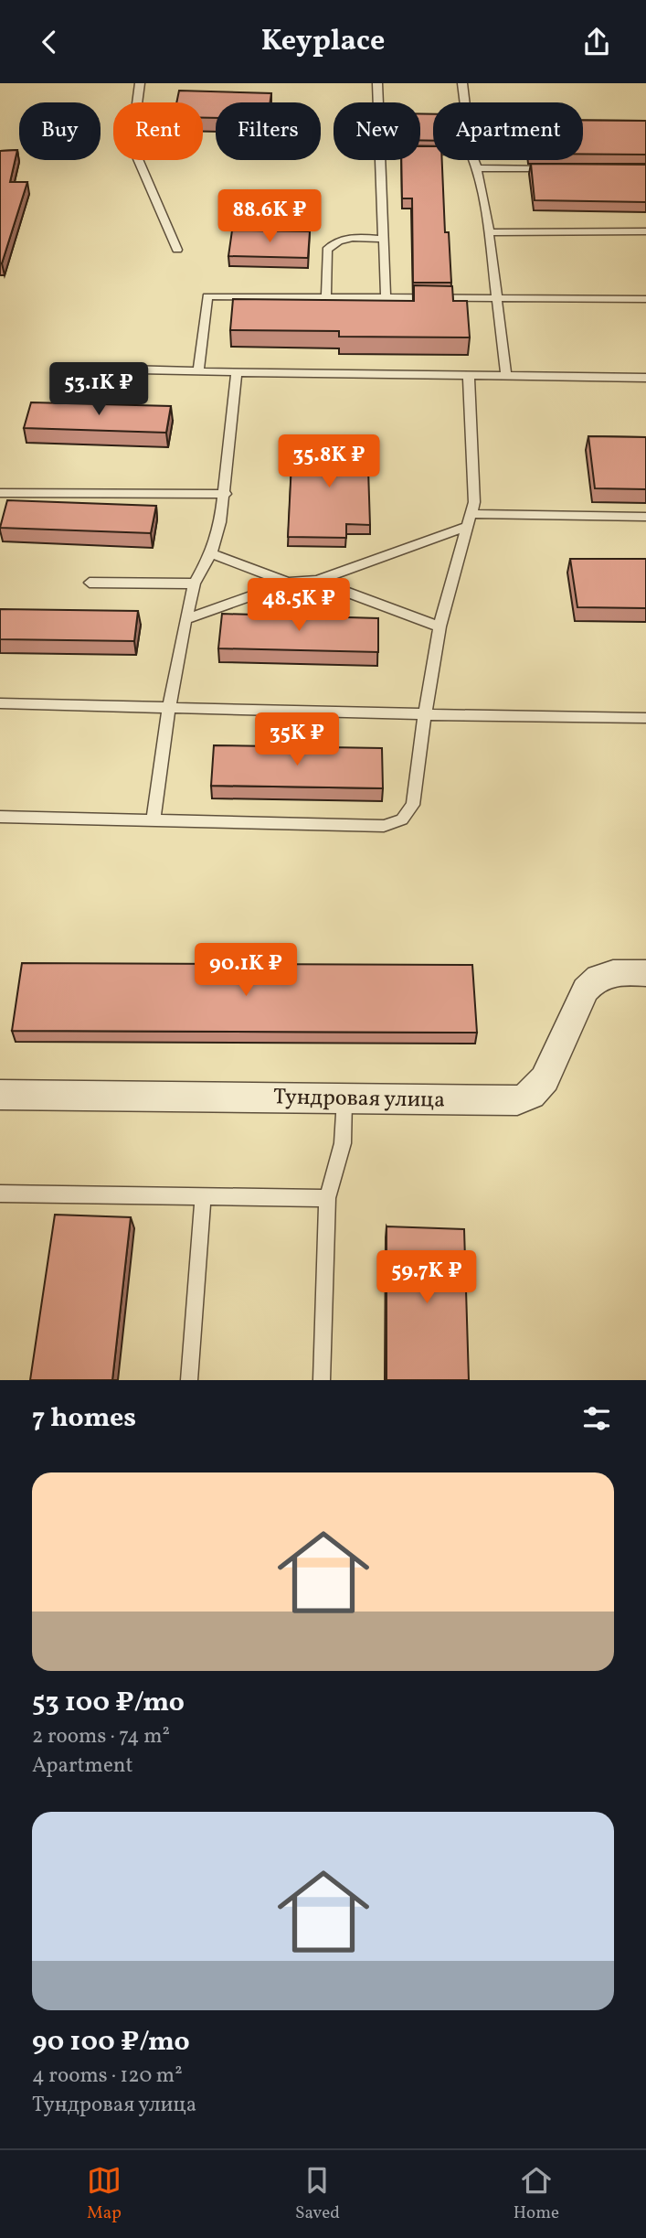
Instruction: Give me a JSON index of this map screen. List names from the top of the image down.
{
  "streets": {
    "street": ["Тундровая улица"]
  },
  "page": {
    "header": "Keyplace",
    "chip": [
      "Buy",
      "Rent",
      "Filters",
      "New",
      "Apartment"
    ],
    "price": [
      "88.6K ₽",
      "53.1K ₽",
      "35.8K ₽",
      "48.5K ₽",
      "35K ₽",
      "90.1K ₽",
      "59.7K ₽"
    ],
    "heading": "7 homes",
    "list": [
      {
        "name": "53 100 ₽/mo",
        "note": "2 rooms · 74 m² · Apartment"
      },
      {
        "name": "90 100 ₽/mo",
        "note": "4 rooms · 120 m² · Тундровая улица"
      }
    ],
    "tabs": ["Map", "Saved", "Home"]
  }
}
